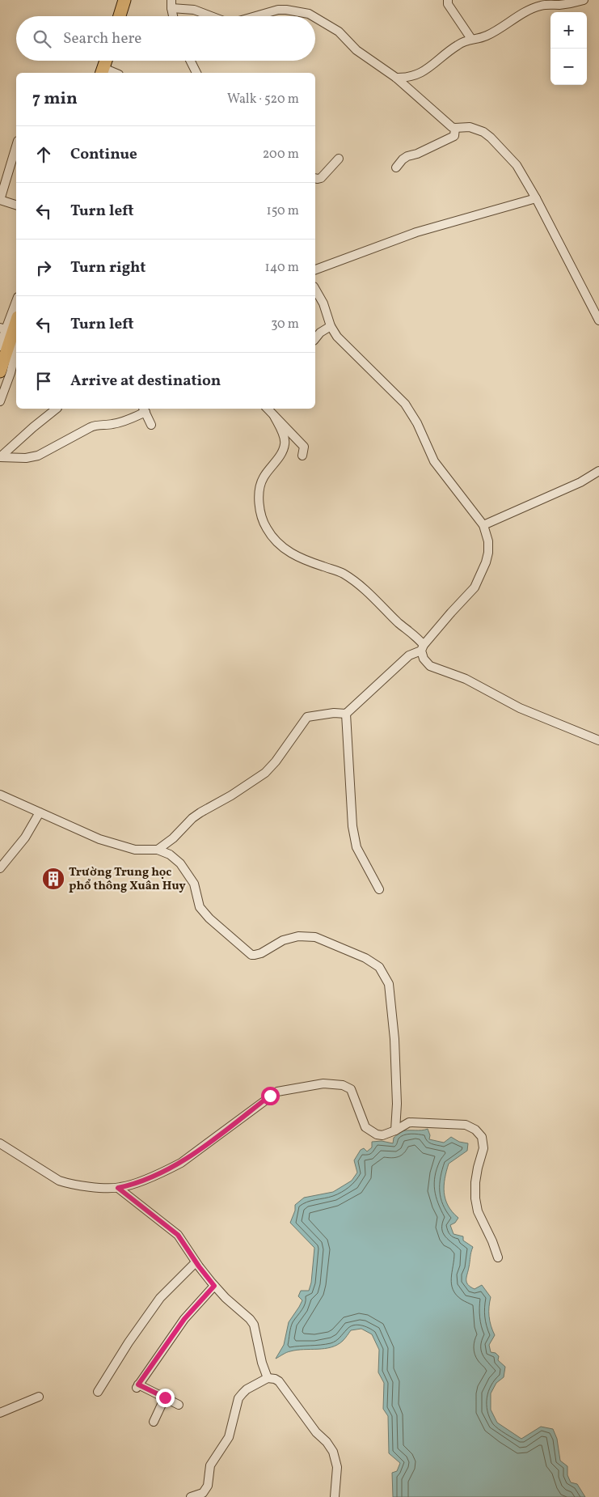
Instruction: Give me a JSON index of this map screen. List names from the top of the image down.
{
  "places": {
    "building": ["Trường Trung học phổ thông Xuân Huy"]
  },
  "page": {
    "map_buttons": ["+", "−"],
    "search": "Search here",
    "heading": ["7 min", "Walk · 520 m"],
    "list": [
      ["Continue", "200 m"],
      ["Turn left", "150 m"],
      ["Turn right", "140 m"],
      ["Turn left", "30 m"],
      "Arrive at destination"
    ]
  }
}
